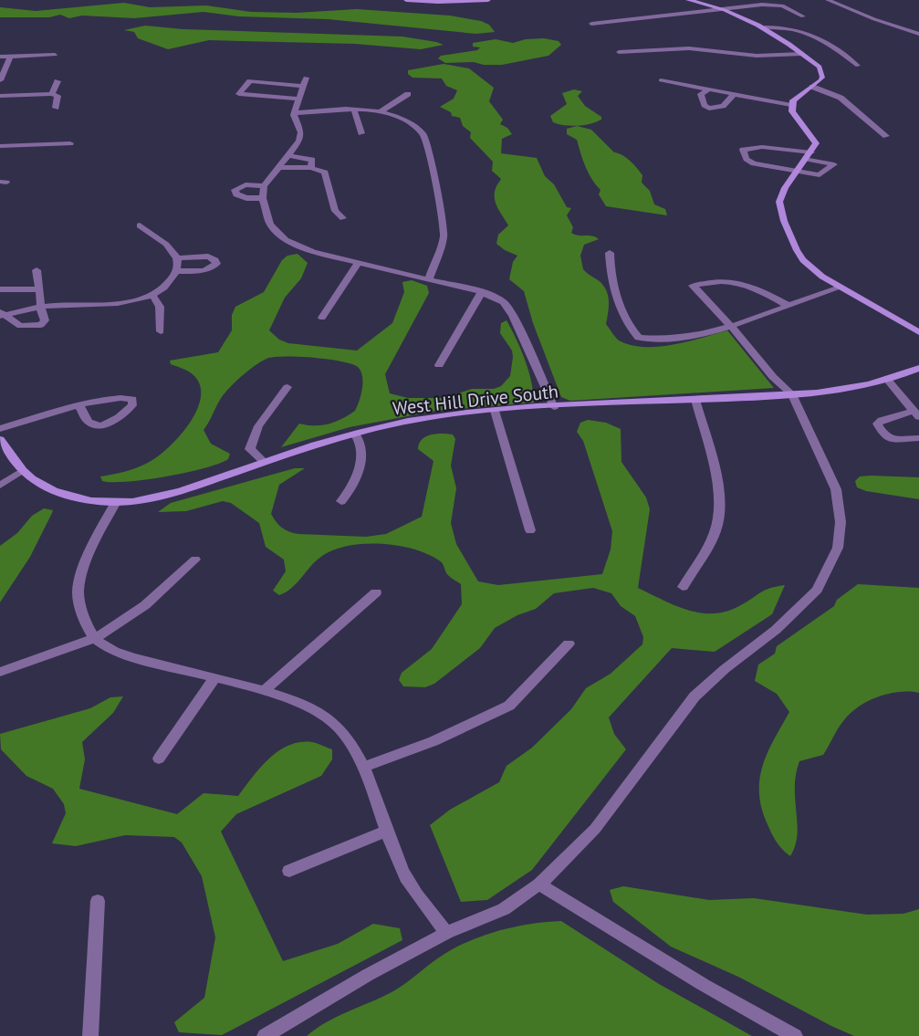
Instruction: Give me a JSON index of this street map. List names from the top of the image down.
{
  "streets": {
    "street": ["West Hill Drive South"]
  }
}
